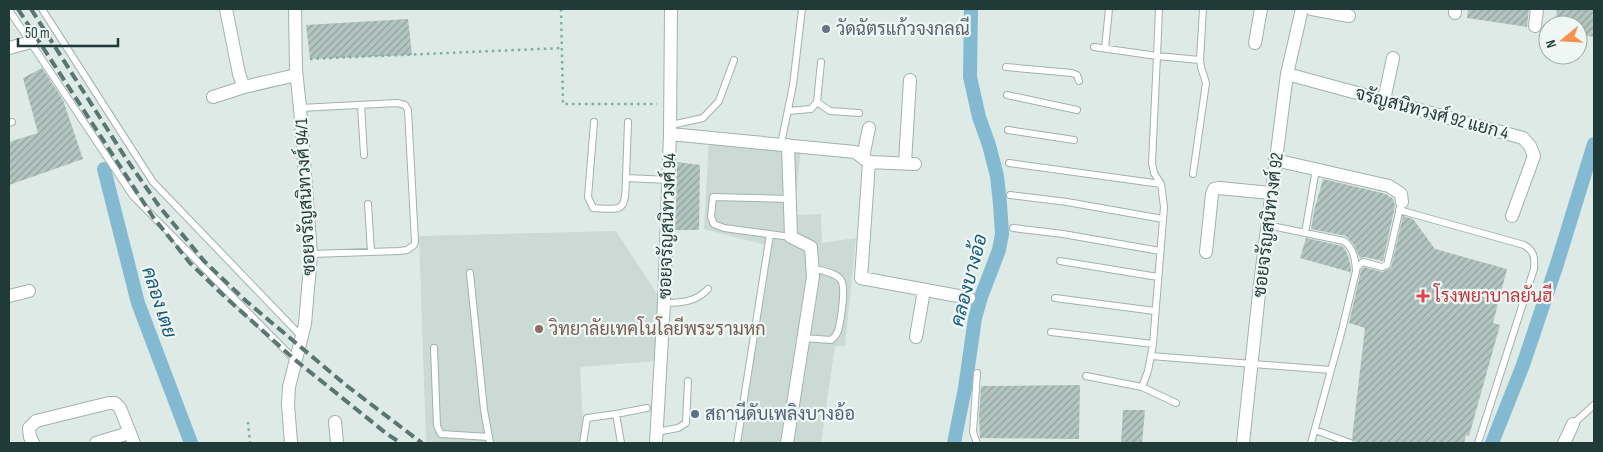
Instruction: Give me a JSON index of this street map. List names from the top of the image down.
{
  "streets": {
    "street": [
      "จรัญสนิทวงศ์ 92 แยก 4",
      "ซอยจรัญสนิทวงศ์ 94/1",
      "ซอยจรัญสนิทวงศ์ 92",
      "ซอยจรัญสนิทวงศ์ 94"
    ]
  },
  "crossings": [
    ["จรัญสนิทวงศ์ 92 แยก 4", "ซอยจรัญสนิทวงศ์ 92"]
  ],
  "water": ["คลองบางอ้อ", "คลอง เตย"],
  "places": {
    "other": ["วัดฉัตรแก้วจงกลณี", "วิทยาลัยเทคโนโลยีพระรามหก", "สถานีดับเพลิงบางอ้อ"],
    "health": ["โรงพยาบาลยันฮี"]
  },
  "scale_bar": "50 m",
  "north": "left"
}
